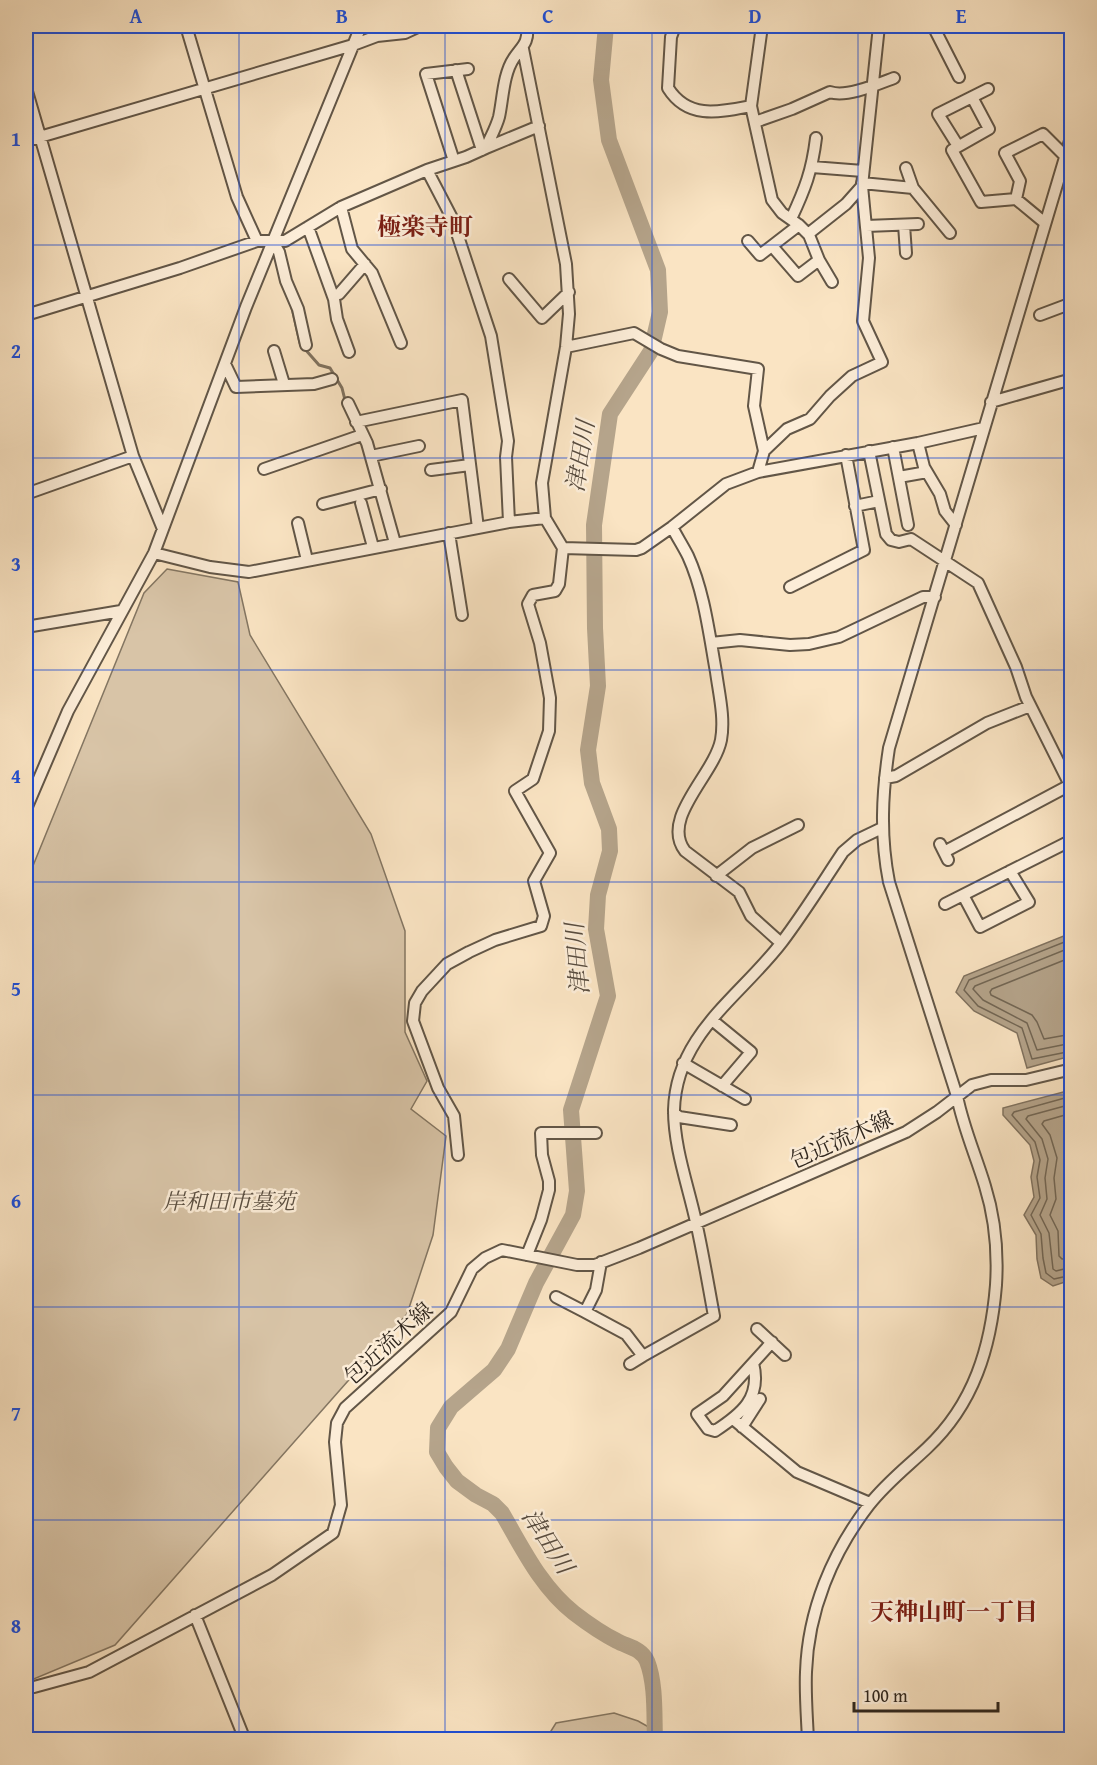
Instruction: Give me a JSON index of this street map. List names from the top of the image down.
{
  "streets": {
    "street": ["包近流木線"]
  },
  "districts": ["極楽寺町", "天神山町一丁目"],
  "water": ["津田川"],
  "parks": ["岸和田市墓苑"],
  "scale_bar": "100 m",
  "grid": {
    "columns": [
      "A",
      "B",
      "C",
      "D",
      "E"
    ],
    "rows": [
      "1",
      "2",
      "3",
      "4",
      "5",
      "6",
      "7",
      "8"
    ]
  }
}
